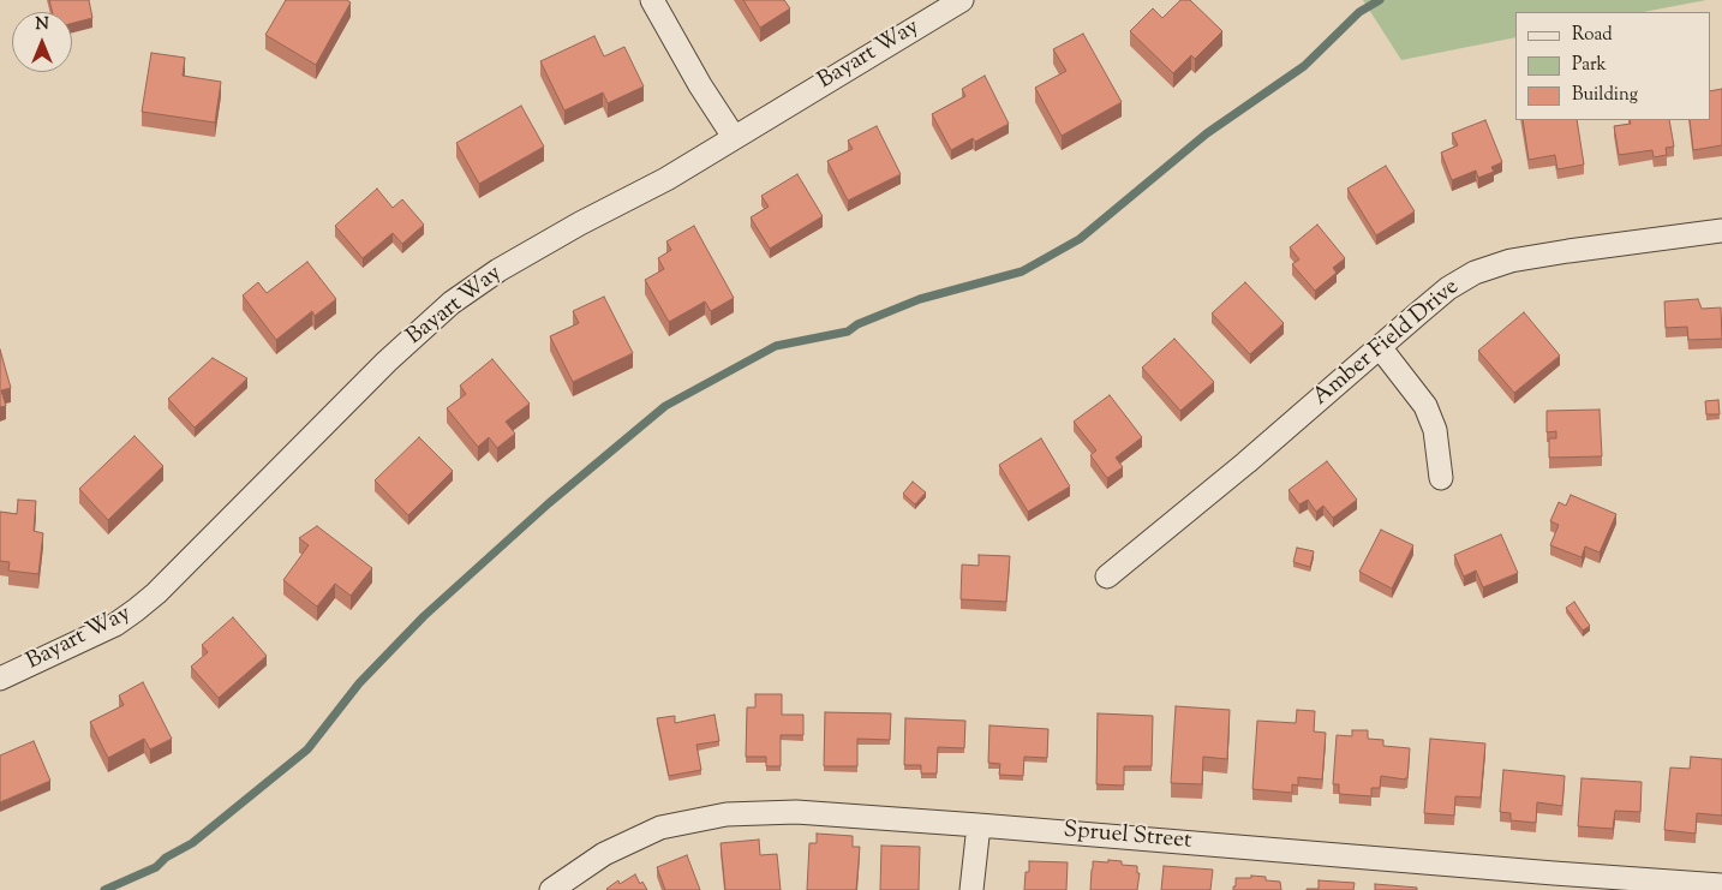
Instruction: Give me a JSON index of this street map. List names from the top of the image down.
{
  "streets": {
    "street": ["Bayart Way", "Amber Field Drive", "Spruel Street"]
  },
  "legend": ["Road", "Park", "Building"],
  "north": "top"
}
